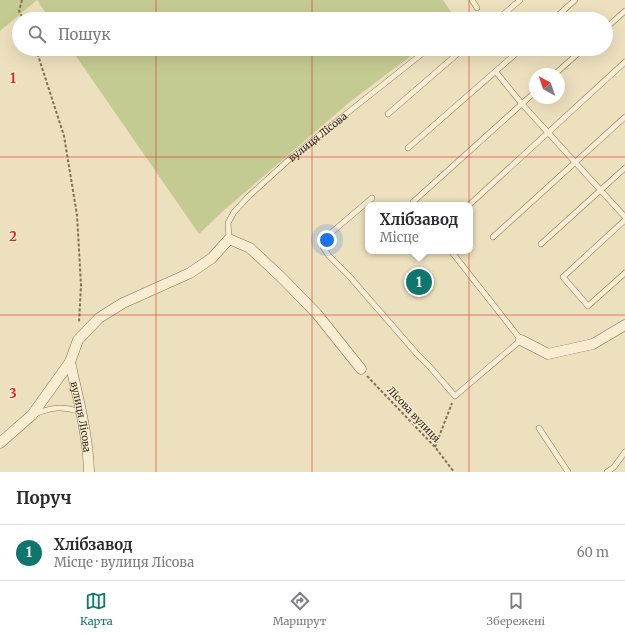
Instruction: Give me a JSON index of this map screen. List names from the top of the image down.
{
  "streets": {
    "street": ["вулиця Лісова"],
    "path": ["Лісова вулиця"]
  },
  "north": "top left",
  "page": {
    "search": "Пошук",
    "popup": ["Хлібзавод", "Місце"],
    "pins": "1",
    "heading": "Поруч",
    "list": [
      {
        "mark": "1",
        "name": "Хлібзавод",
        "note": "Місце · вулиця Лісова",
        "value": "60 m"
      }
    ],
    "nav": ["Карта", "Маршрут", "Збережені"]
  },
  "grid": {
    "rows": ["1", "2", "3"]
  }
}
